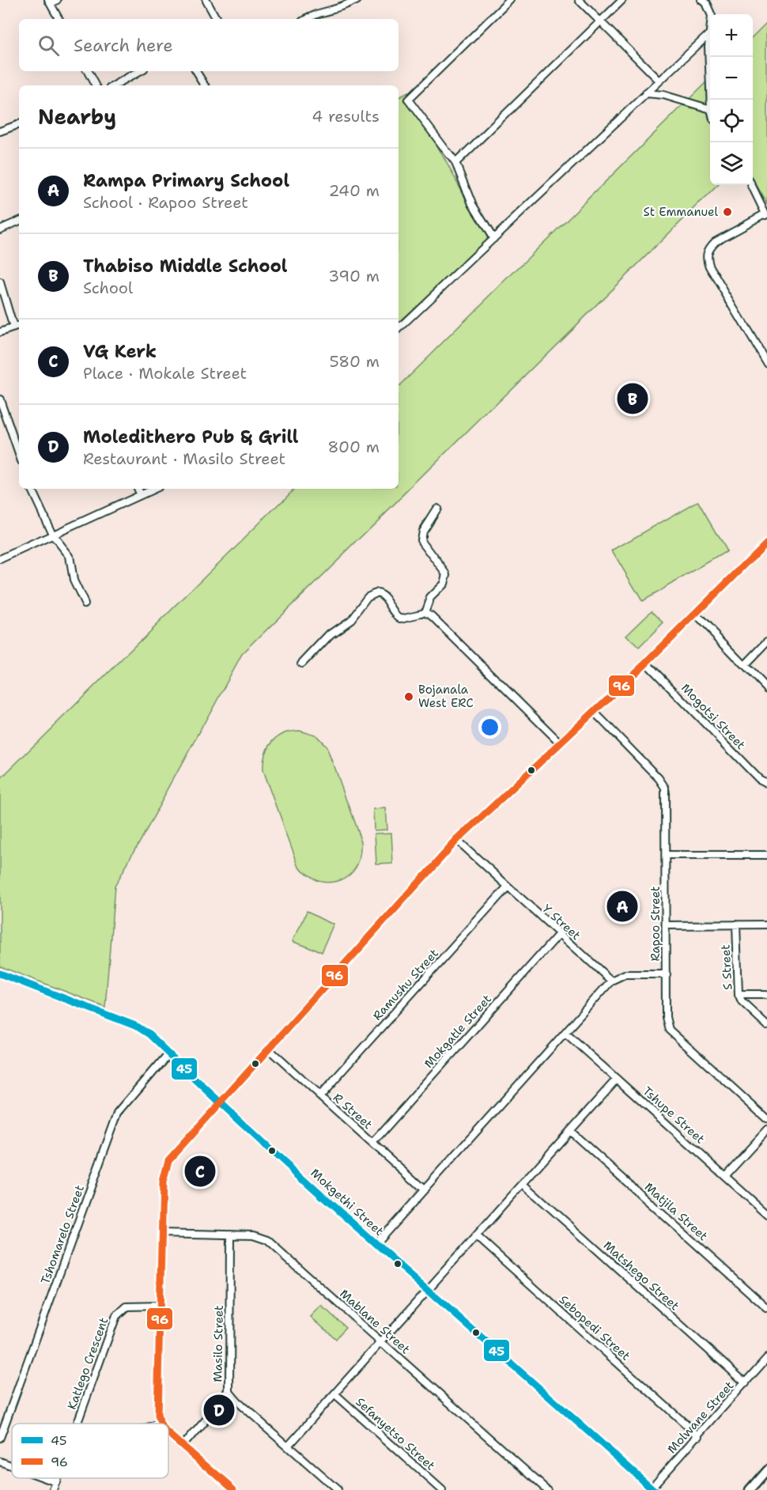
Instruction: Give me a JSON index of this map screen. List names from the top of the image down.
{
  "streets": {
    "street": [
      "Mogotsi Street",
      "Y Street",
      "Rapoo Street",
      "S Street",
      "Ramushu Street",
      "Mokgatle Street",
      "R Street",
      "Tshupe Street",
      "Mokgethi Street",
      "Matjila Street",
      "Tshomarelo Street",
      "Matshego Street",
      "Mablane Street",
      "Sebopedi Street",
      "Masilo Street",
      "Katlego Crescent",
      "Molwane Street",
      "Sefanyetso Street"
    ]
  },
  "crossings": [
    ["Y Street", "Ramushu Street"],
    ["Y Street", "Mokgatle Street"],
    ["Ramushu Street", "R Street"],
    ["Mokgatle Street", "R Street"],
    ["Mokgethi Street", "Tshomarelo Street"],
    ["Mokgethi Street", "Molwane Street"],
    ["Matshego Street", "Molwane Street"],
    ["Mablane Street", "Masilo Street"],
    ["Sebopedi Street", "Molwane Street"]
  ],
  "places": ["St Emmanuel", "Bojanala West ERC"],
  "lines": ["transit line 96", "transit line 45"],
  "legend": ["45", "96"],
  "page": {
    "map_buttons": ["+", "−"],
    "search": "Search here",
    "heading": ["Nearby", "4 results"],
    "list": [
      {
        "mark": "A",
        "name": "Rampa Primary School",
        "note": "School · Rapoo Street",
        "value": "240 m"
      },
      {
        "mark": "B",
        "name": "Thabiso Middle School",
        "note": "School",
        "value": "390 m"
      },
      {
        "mark": "C",
        "name": "VG Kerk",
        "note": "Place · Mokale Street",
        "value": "580 m"
      },
      {
        "mark": "D",
        "name": "Moledithero Pub & Grill",
        "note": "Restaurant · Masilo Street",
        "value": "800 m"
      }
    ],
    "pins": [
      "B",
      "A",
      "C",
      "D"
    ]
  }
}
